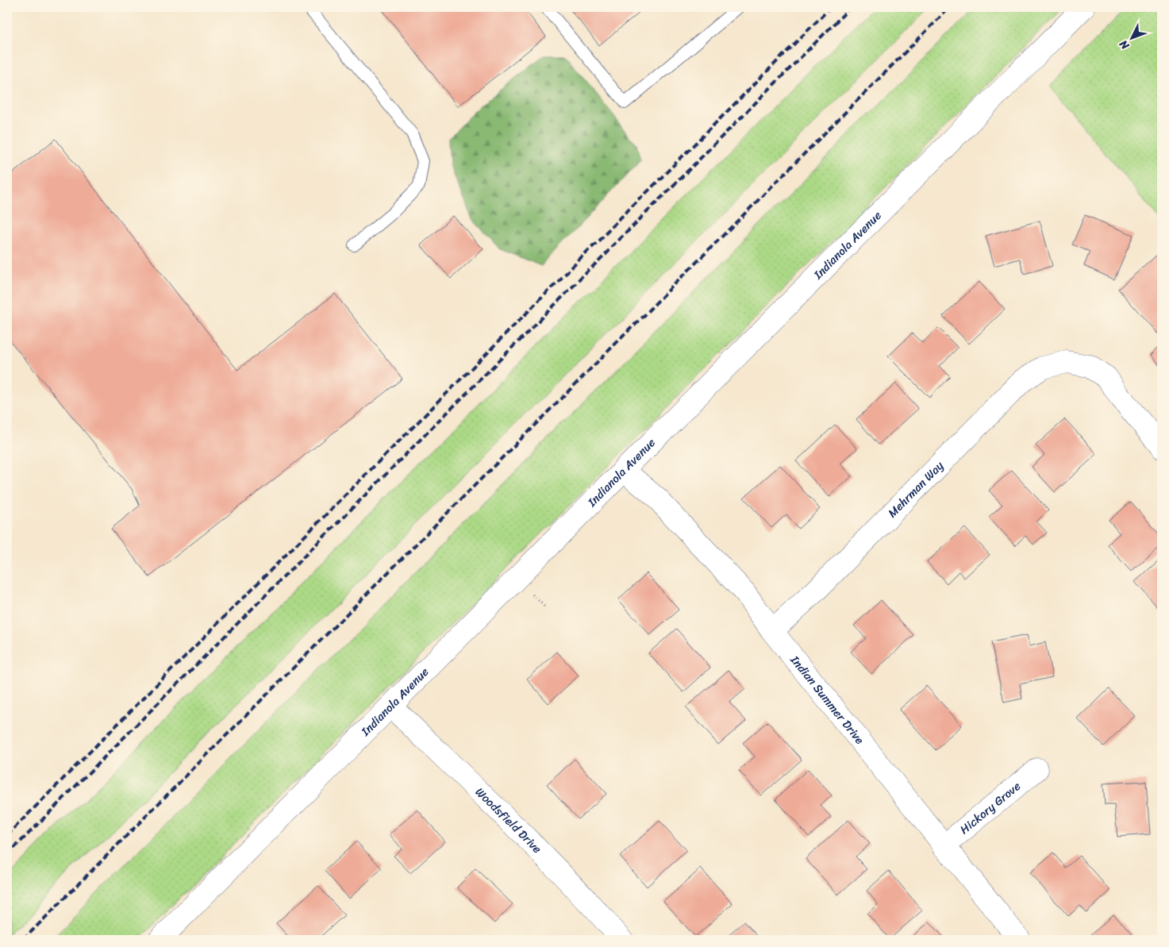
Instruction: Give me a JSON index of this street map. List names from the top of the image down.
{
  "streets": {
    "street": [
      "Indianola Avenue",
      "Mehrman Way",
      "Indian Summer Drive",
      "Hickory Grove",
      "Woodsfield Drive"
    ]
  },
  "crossings": [
    ["Indianola Avenue", "Indian Summer Drive"],
    ["Indianola Avenue", "Woodsfield Drive"],
    ["Mehrman Way", "Indian Summer Drive"],
    ["Indian Summer Drive", "Hickory Grove"]
  ],
  "north": "bottom left"
}
